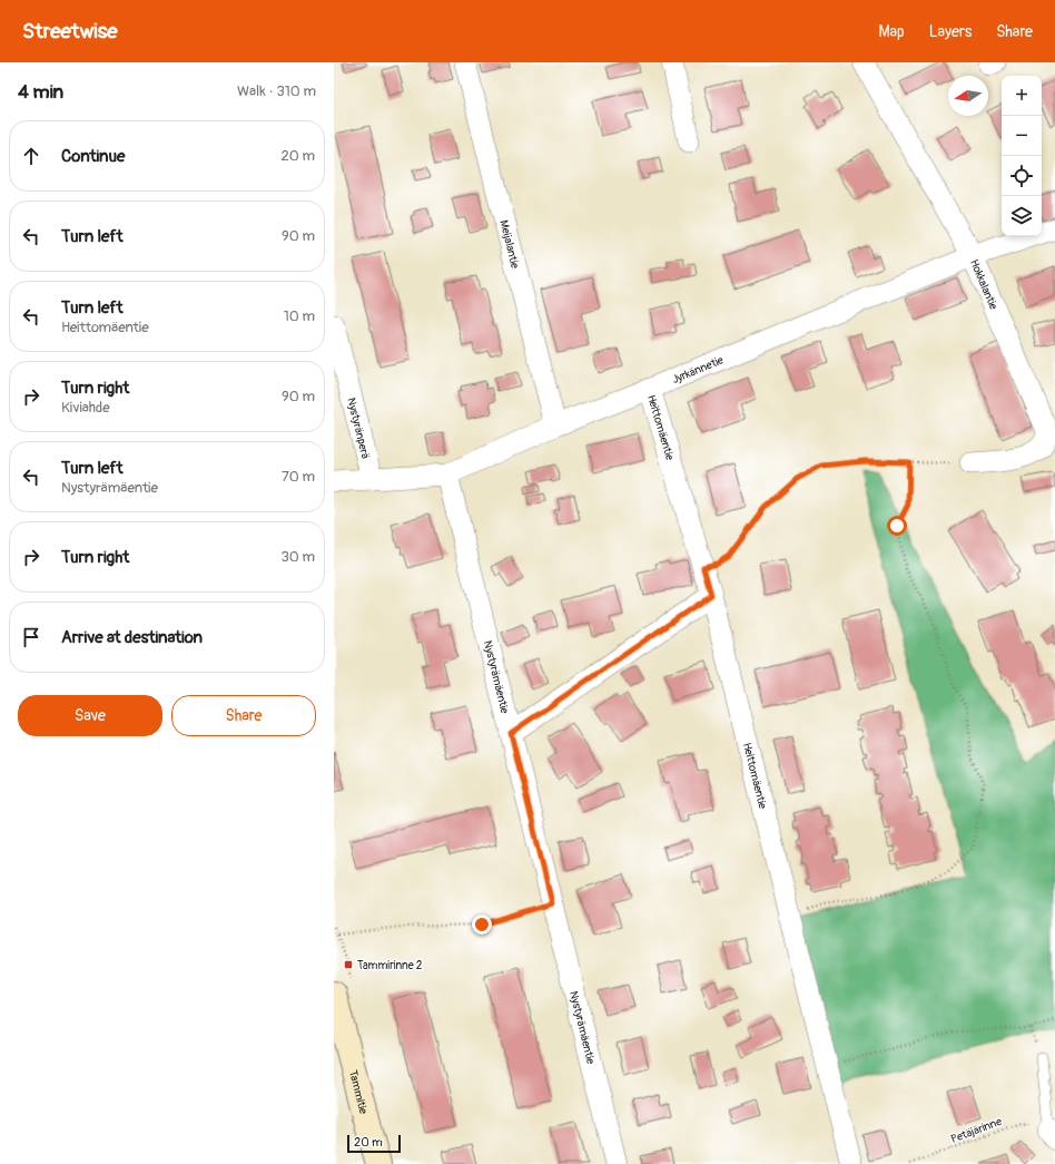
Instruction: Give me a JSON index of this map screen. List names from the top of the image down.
{
  "streets": {
    "street": [
      "Meijalantie",
      "Hokkalantie",
      "Jyrkännetie",
      "Heittomäentie",
      "Nystyränperä",
      "Nystyrämäentie",
      "Tammitie"
    ],
    "path": ["Petäjärinne"]
  },
  "crossings": [
    ["Meijalantie", "Jyrkännetie"],
    ["Hokkalantie", "Jyrkännetie"],
    ["Jyrkännetie", "Heittomäentie"],
    ["Jyrkännetie", "Nystyränperä"],
    ["Jyrkännetie", "Nystyrämäentie"]
  ],
  "places": {
    "transit": ["Tammirinne 2"]
  },
  "scale_bar": "20 m",
  "north": "left",
  "page": {
    "header": "Streetwise",
    "nav": ["Map", "Layers", "Share"],
    "heading": ["4 min", "Walk · 310 m"],
    "map_buttons": ["+", "−"],
    "list": [
      ["Continue", "20 m"],
      ["Turn left", "90 m"],
      ["Turn left", "Heittomäentie", "10 m"],
      ["Turn right", "Kiviahde", "90 m"],
      ["Turn left", "Nystyrämäentie", "70 m"],
      ["Turn right", "30 m"],
      "Arrive at destination"
    ],
    "buttons": ["Save", "Share"],
    "scale": "20 m"
  }
}
